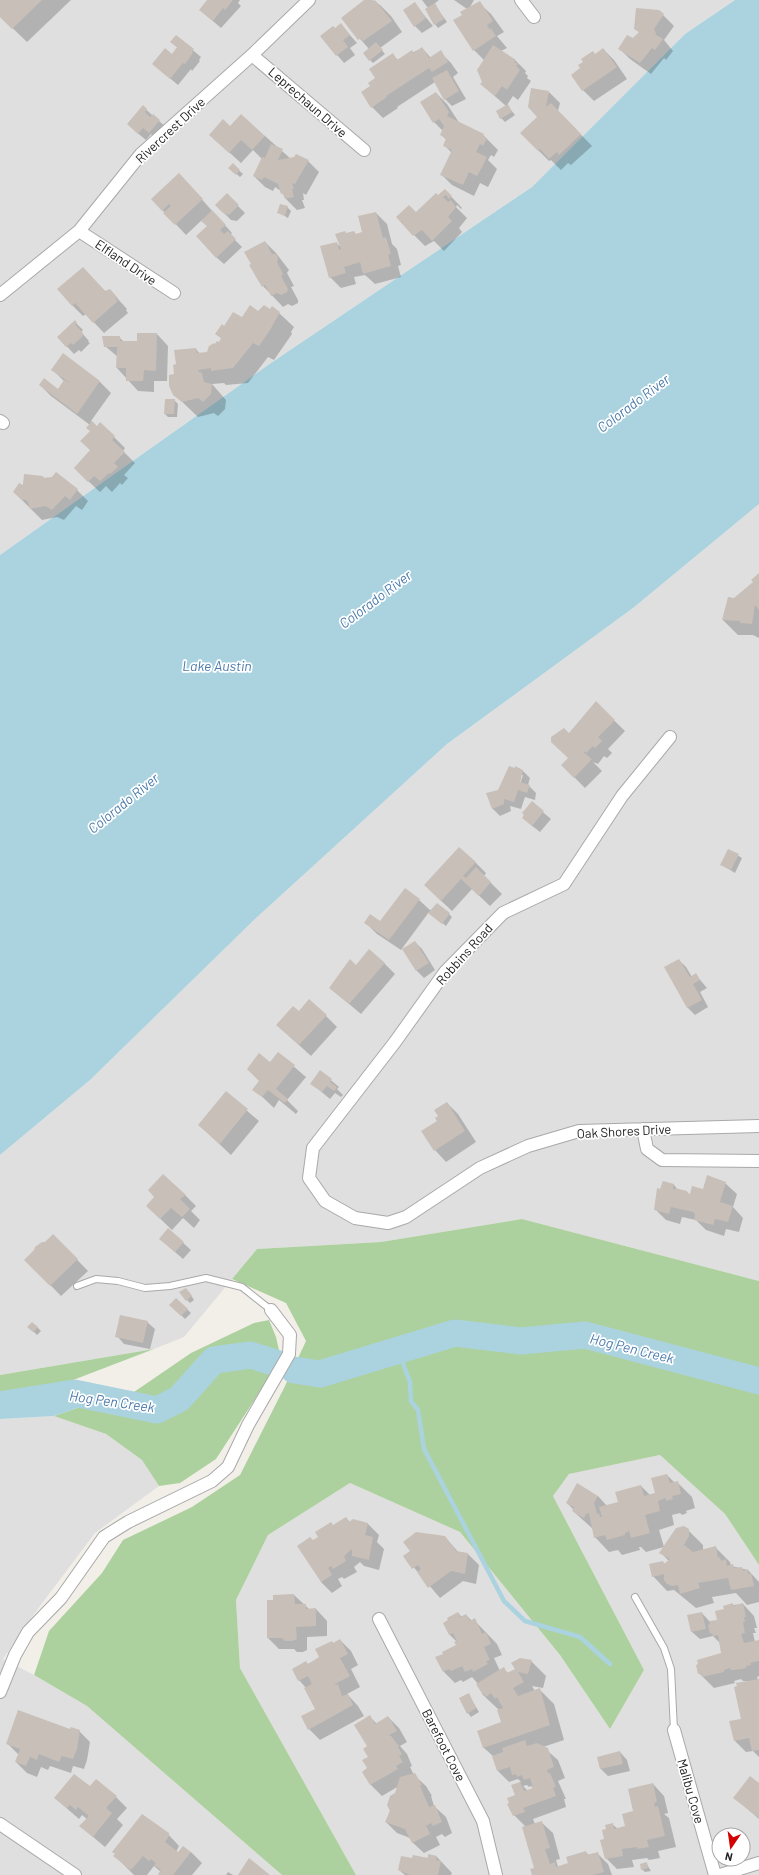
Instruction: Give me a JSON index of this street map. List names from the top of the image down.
{
  "streets": {
    "street": [
      "Leprechaun Drive",
      "Rivercrest Drive",
      "Elfland Drive",
      "Robbins Road",
      "Oak Shores Drive",
      "Barefoot Cove",
      "Malibu Cove"
    ]
  },
  "crossings": [
    ["Leprechaun Drive", "Rivercrest Drive"],
    ["Rivercrest Drive", "Elfland Drive"],
    ["Robbins Road", "Oak Shores Drive"]
  ],
  "water": ["Colorado River", "Lake Austin", "Hog Pen Creek"],
  "north": "bottom"
}
